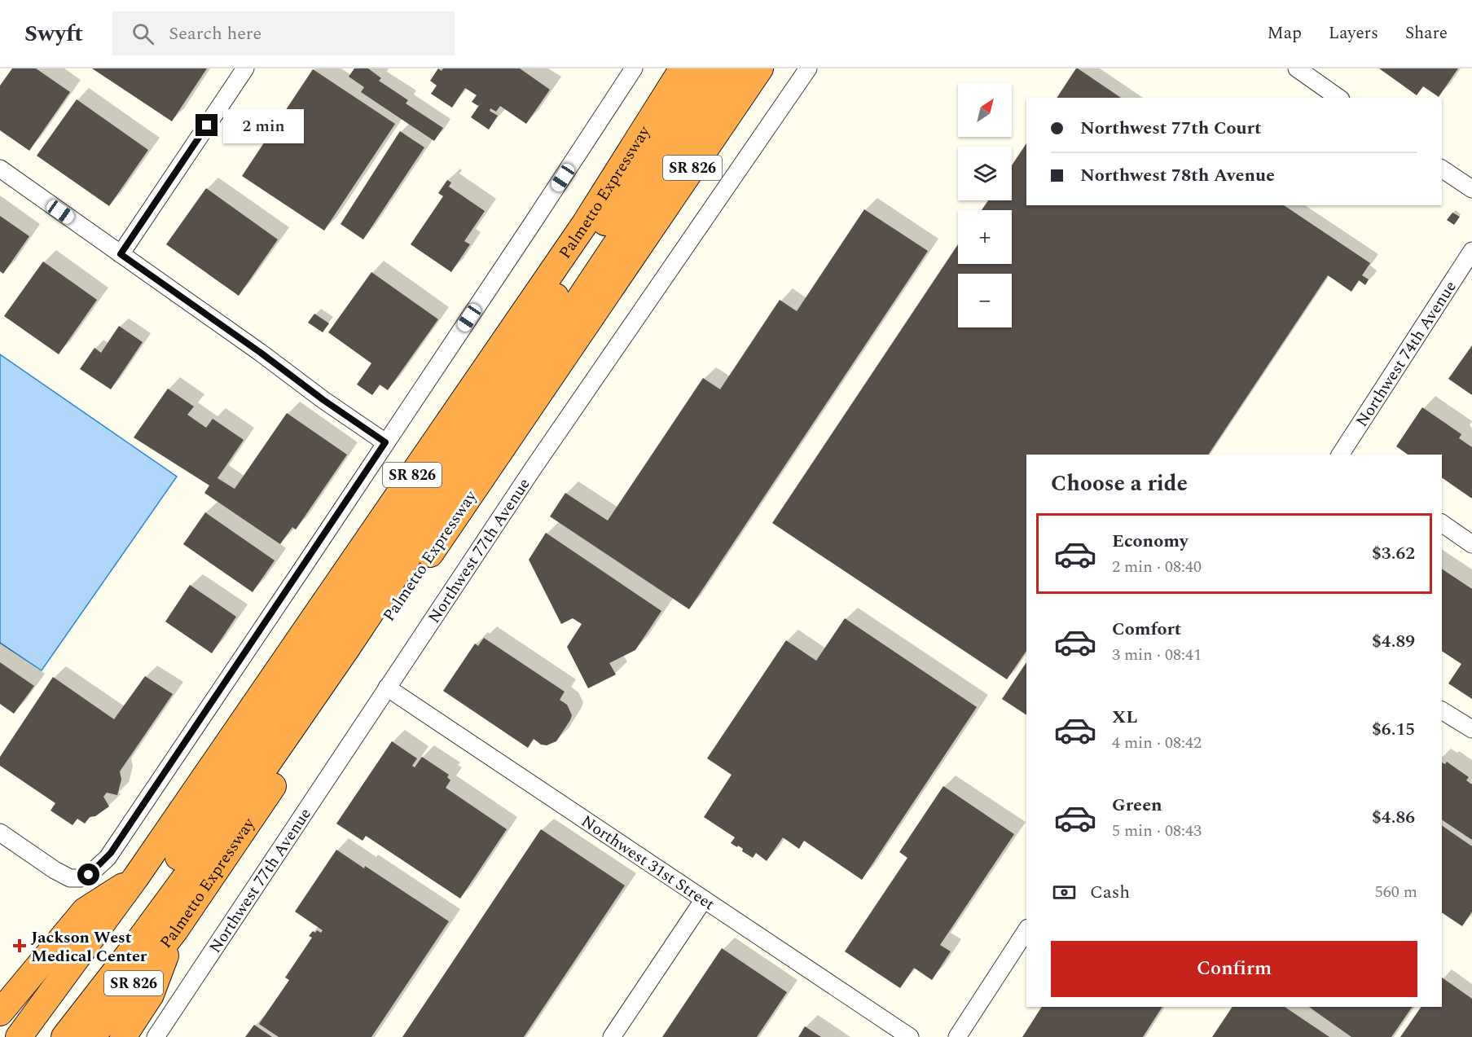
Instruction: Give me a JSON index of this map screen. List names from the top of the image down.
{
  "streets": {
    "highway": ["SR 826", "Palmetto Expressway"],
    "street": ["Northwest 74th Avenue", "Northwest 77th Avenue", "Northwest 31st Street"]
  },
  "crossings": [
    ["Northwest 77th Avenue", "Northwest 31st Street"]
  ],
  "places": {
    "health": ["Jackson West Medical Center"]
  },
  "north": "top right",
  "page": {
    "header": "Swyft",
    "search": "Search here",
    "nav": ["Map", "Layers", "Share"],
    "map_buttons": ["+", "−"],
    "banner": ["Northwest 77th Court", "Northwest 78th Avenue"],
    "bubble": "2 min",
    "heading": "Choose a ride",
    "list": [
      {
        "name": "Economy",
        "note": "2 min · 08:40",
        "value": "$3.62"
      },
      {
        "name": "Comfort",
        "note": "3 min · 08:41",
        "value": "$4.89"
      },
      {
        "name": "XL",
        "note": "4 min · 08:42",
        "value": "$6.15"
      },
      {
        "name": "Green",
        "note": "5 min · 08:43",
        "value": "$4.86"
      }
    ],
    "pay": ["Cash", "560 m"],
    "buttons": "Confirm"
  }
}
